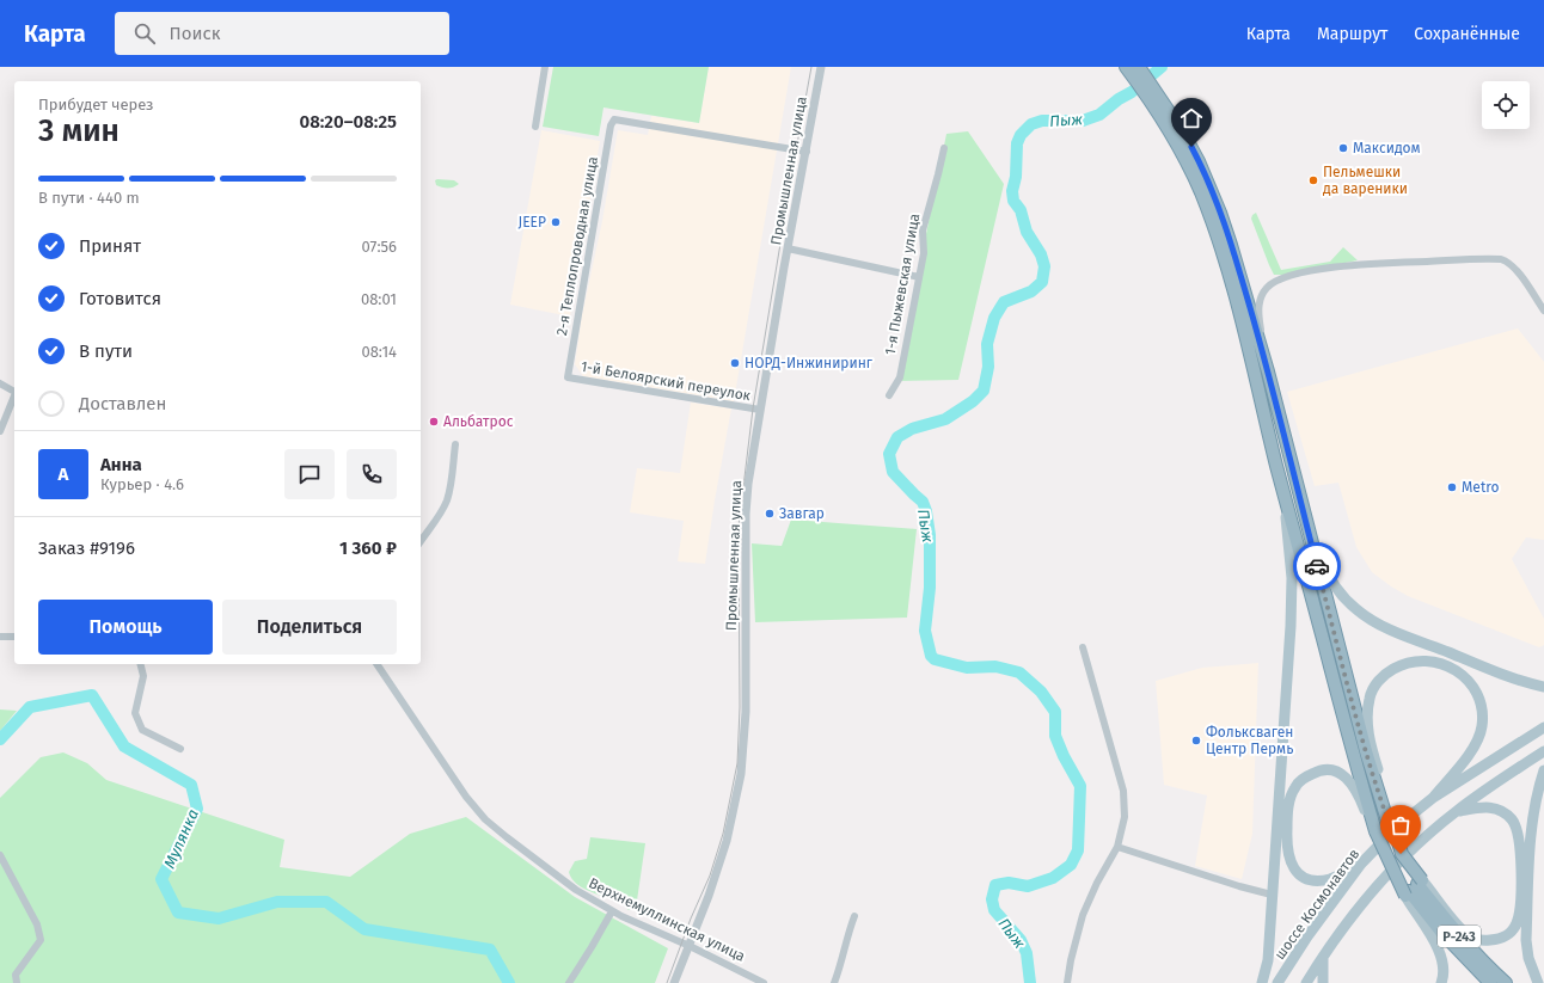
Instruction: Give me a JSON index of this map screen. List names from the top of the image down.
{
  "streets": {
    "highway": ["Р-243"],
    "main road": ["шоссе Космонавтов"],
    "street": [
      "Промышленная улица",
      "2-я Теплопроводная улица",
      "1-я Пыжевская улица",
      "1-й Белоярский переулок",
      "Верхнемуллинская улица"
    ]
  },
  "crossings": [
    ["Промышленная улица", "2-я Теплопроводная улица"],
    ["Промышленная улица", "1-й Белоярский переулок"],
    ["Промышленная улица", "Верхнемуллинская улица"],
    ["2-я Теплопроводная улица", "1-й Белоярский переулок"]
  ],
  "water": ["Пыж", "Мулянка"],
  "places": [
    "Максидом",
    "Пельмешки да вареники",
    "JEEP",
    "НОРД-Инжиниринг",
    "Альбатрос",
    "Metro",
    "Завгар",
    "Фольксваген Центр Пермь"
  ],
  "page": {
    "header": "Карта",
    "search": "Поиск",
    "nav": ["Карта", "Маршрут", "Сохранённые"],
    "heading": ["3 мин", "Прибудет через", "08:20–08:25"],
    "panel": [
      "Анна",
      "Курьер · 4.6",
      "Заказ #9196",
      "1 360 ₽"
    ],
    "bar": "В пути · 440 m",
    "list": [
      ["Принят", "07:56"],
      ["Готовится", "08:01"],
      ["В пути", "08:14"],
      "Доставлен"
    ],
    "round": "А",
    "buttons": ["Помощь", "Поделиться"]
  }
}
